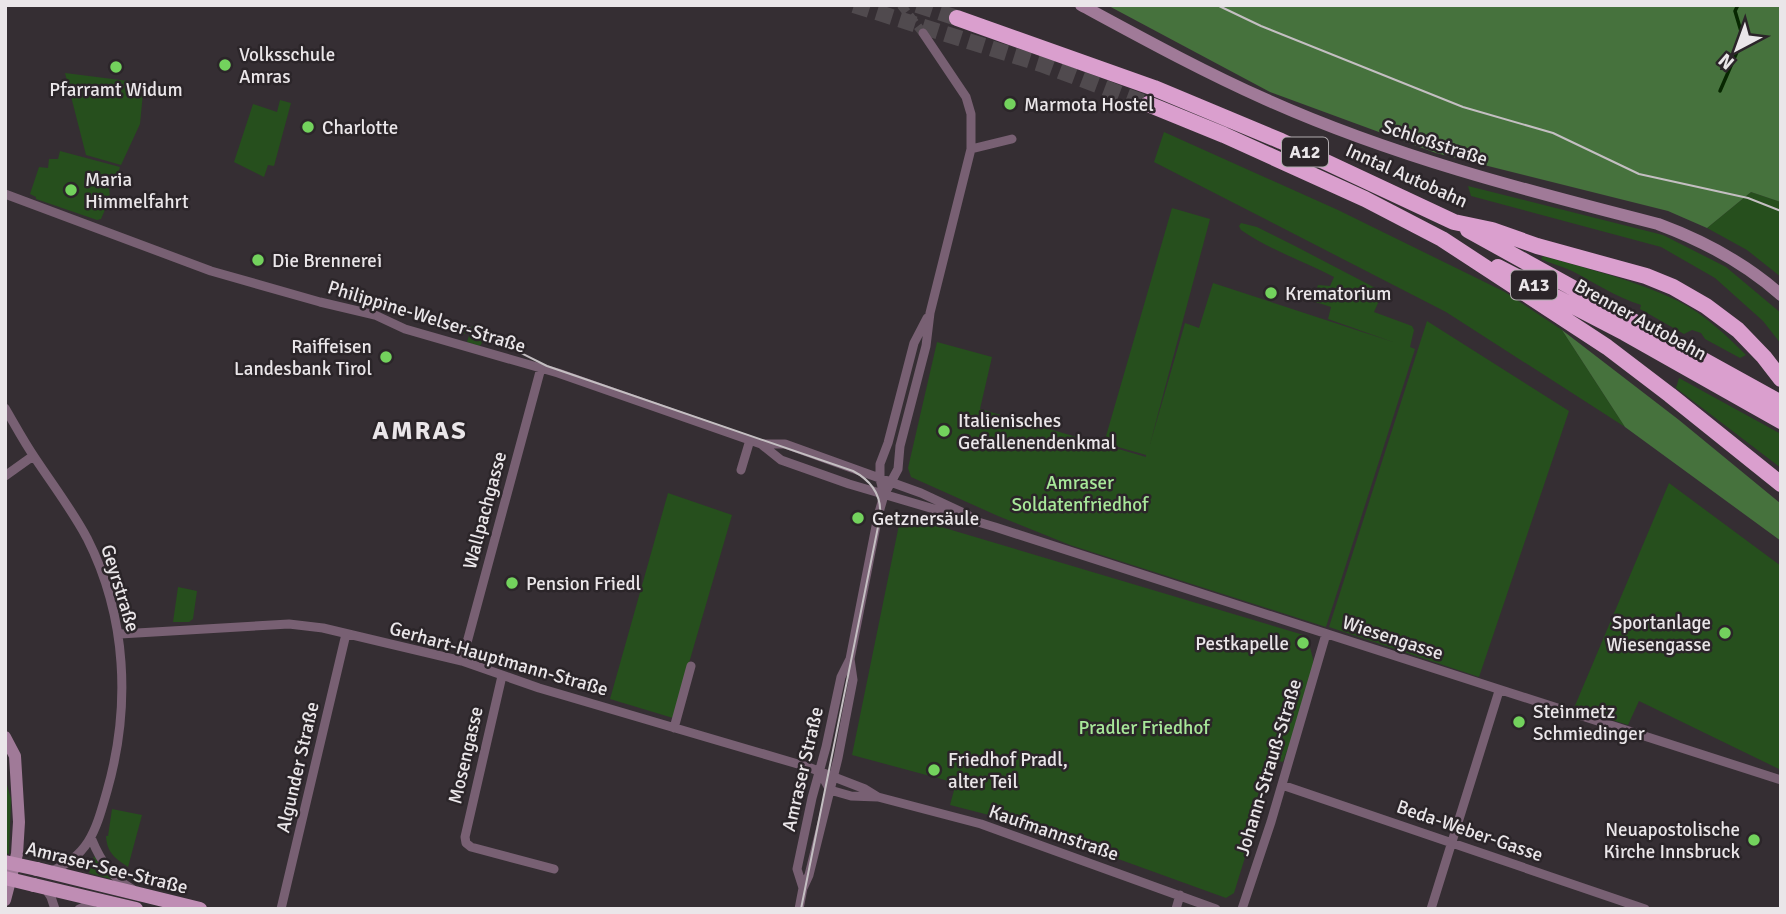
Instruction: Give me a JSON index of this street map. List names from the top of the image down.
{
  "streets": {
    "highway": [
      "A12",
      "Inntal Autobahn",
      "A13",
      "Brenner Autobahn"
    ],
    "main road": ["Schloßstraße", "Amraser-See-Straße"],
    "street": [
      "Philippine-Welser-Straße",
      "Wallpachgasse",
      "Geyrstraße",
      "Wiesengasse",
      "Gerhart-Hauptmann-Straße",
      "Mosengasse",
      "Algunder Straße",
      "Johann-Strauß-Straße",
      "Amraser Straße",
      "Beda-Weber-Gasse",
      "Kaufmannstraße"
    ]
  },
  "crossings": [
    ["Inntal Autobahn", "Brenner Autobahn"],
    ["Philippine-Welser-Straße", "Wallpachgasse"],
    ["Philippine-Welser-Straße", "Wiesengasse"],
    ["Philippine-Welser-Straße", "Amraser Straße"],
    ["Wallpachgasse", "Gerhart-Hauptmann-Straße"],
    ["Geyrstraße", "Gerhart-Hauptmann-Straße"],
    ["Wiesengasse", "Johann-Strauß-Straße"],
    ["Wiesengasse", "Amraser Straße"],
    ["Gerhart-Hauptmann-Straße", "Mosengasse"],
    ["Gerhart-Hauptmann-Straße", "Algunder Straße"],
    ["Gerhart-Hauptmann-Straße", "Amraser Straße"],
    ["Gerhart-Hauptmann-Straße", "Kaufmannstraße"],
    ["Johann-Strauß-Straße", "Beda-Weber-Gasse"],
    ["Amraser Straße", "Kaufmannstraße"]
  ],
  "districts": ["AMRAS"],
  "parks": ["Amraser Soldatenfriedhof", "Pradler Friedhof"],
  "places": [
    "Volksschule Amras",
    "Pfarramt Widum",
    "Marmota Hostel",
    "Charlotte",
    "Maria Himmelfahrt",
    "Die Brennerei",
    "Krematorium",
    "Raiffeisen Landesbank Tirol",
    "Italienisches Gefallenendenkmal",
    "Getznersäule",
    "Pension Friedl",
    "Sportanlage Wiesengasse",
    "Pestkapelle",
    "Steinmetz Schmiedinger",
    "Friedhof Pradl, alter Teil",
    "Neuapostolische Kirche Innsbruck"
  ],
  "north": "bottom left"
}
